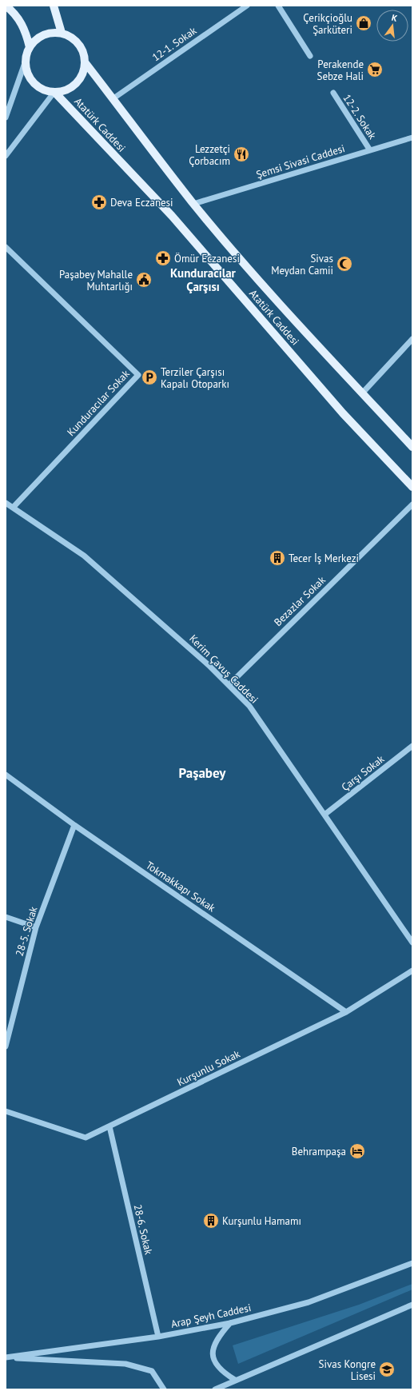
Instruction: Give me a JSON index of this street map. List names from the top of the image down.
{
  "streets": {
    "main road": ["Atatürk Caddesi"],
    "street": [
      "12-1. Sokak",
      "12-2. Sokak",
      "Şemsi Sivasi Caddesi",
      "Kunduracılar Sokak",
      "Bezazlar Sokak",
      "Kerim Çavuş Caddesi",
      "Çarşı Sokak",
      "Tokmakkapı Sokak",
      "28-5. Sokak",
      "Kurşunlu Sokak",
      "28-6. Sokak",
      "Arap Şeyh Caddesi"
    ]
  },
  "crossings": [
    ["12-1. Sokak", "Atatürk Caddesi"],
    ["12-2. Sokak", "Şemsi Sivasi Caddesi"],
    ["Atatürk Caddesi", "Şemsi Sivasi Caddesi"],
    ["Kunduracılar Sokak", "Kerim Çavuş Caddesi"],
    ["Bezazlar Sokak", "Kerim Çavuş Caddesi"],
    ["Kerim Çavuş Caddesi", "Çarşı Sokak"],
    ["Tokmakkapı Sokak", "28-5. Sokak"],
    ["Tokmakkapı Sokak", "Kurşunlu Sokak"],
    ["Kurşunlu Sokak", "28-6. Sokak"],
    ["28-6. Sokak", "Arap Şeyh Caddesi"]
  ],
  "districts": ["Kunduracılar Çarşısı", "Paşabey"],
  "places": {
    "shop": ["Çerikçioğlu Şarküteri"],
    "supermarket": ["Perakende Sebze Hali"],
    "restaurant": ["Lezzetçi Çorbacım"],
    "pharmacy": ["Deva Eczanesi", "Ömür Eczanesi"],
    "mosque": ["Sivas Meydan Camii"],
    "public building": ["Paşabey Mahalle Muhtarlığı"],
    "parking": ["Terziler Çarşısı Kapalı Otoparkı"],
    "building": ["Tecer İş Merkezi", "Kurşunlu Hamamı"],
    "hotel": ["Behrampaşa"],
    "school or university": ["Sivas Kongre Lisesi"]
  },
  "north": "top"
}
